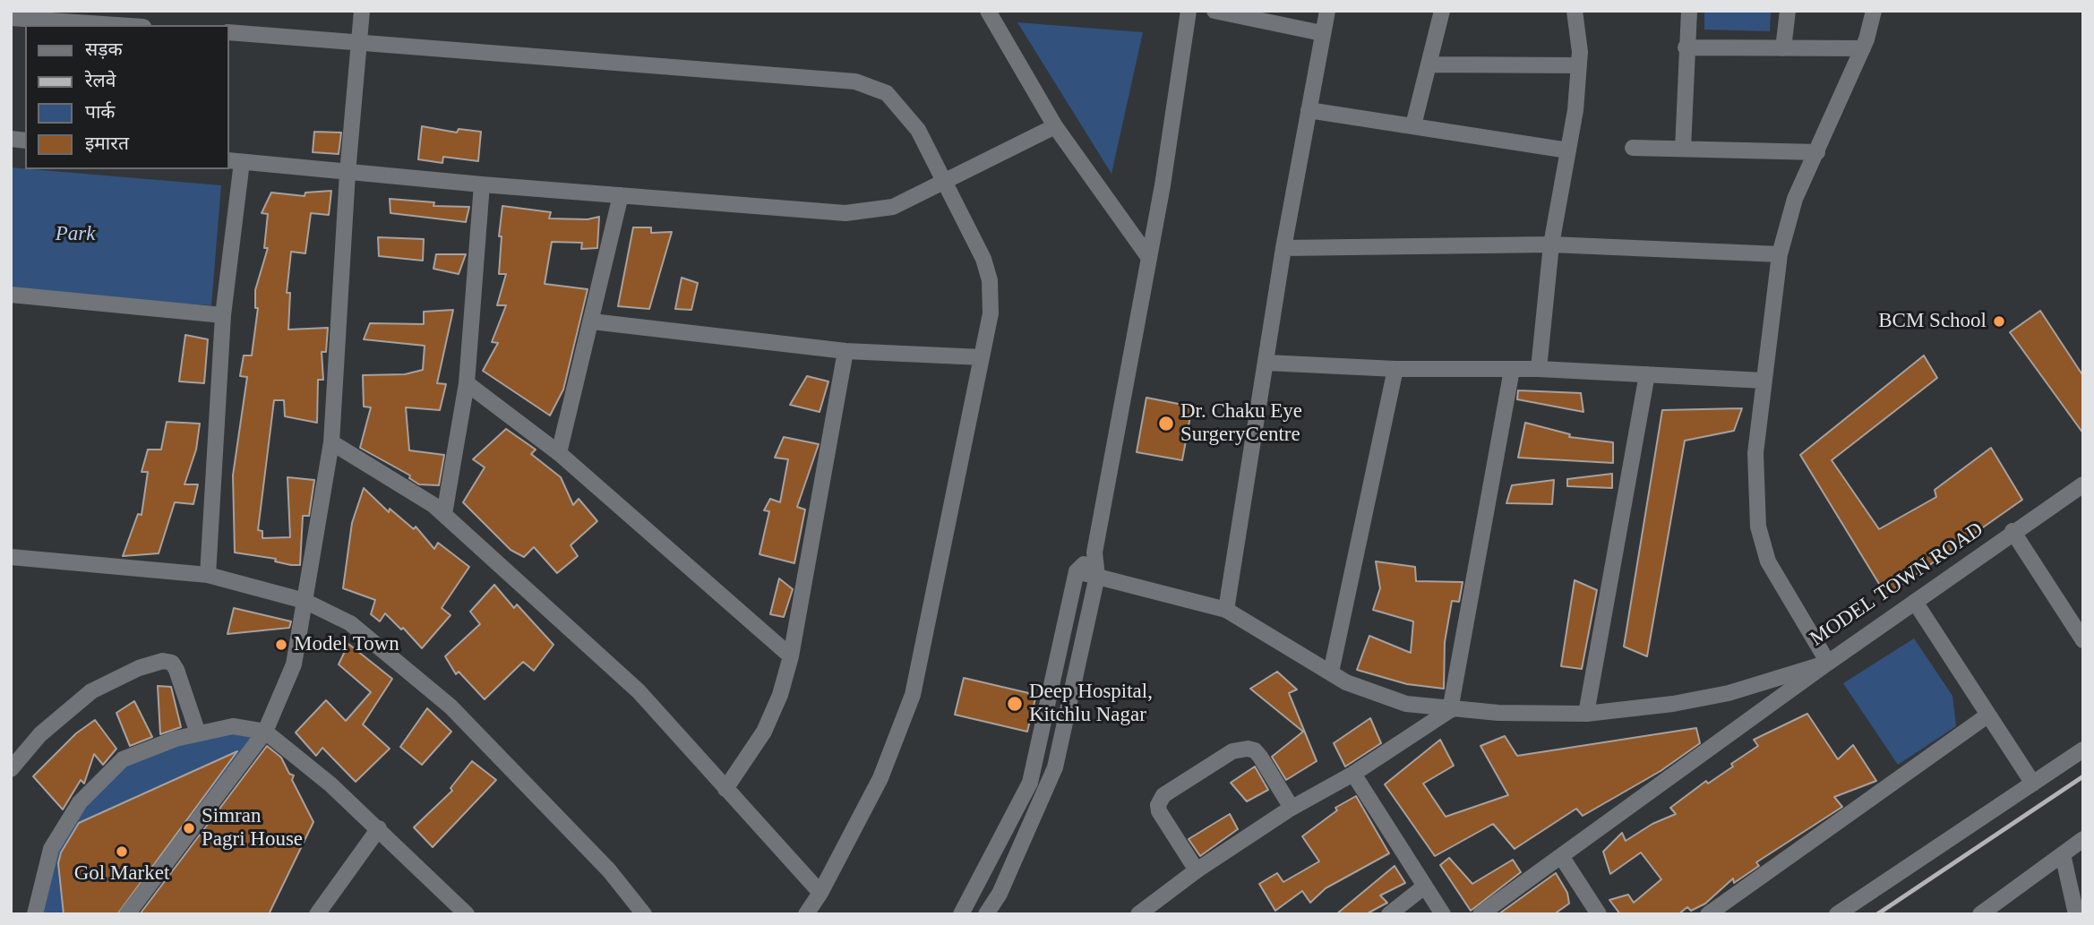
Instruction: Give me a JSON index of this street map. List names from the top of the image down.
{
  "streets": {
    "street": ["MODEL TOWN ROAD"]
  },
  "parks": ["Park"],
  "places": [
    "BCM School",
    "Dr. Chaku Eye SurgeryCentre",
    "Model Town",
    "Deep Hospital, Kitchlu Nagar",
    "Simran Pagri House",
    "Gol Market"
  ],
  "legend": [
    "सड़क",
    "रेलवे",
    "पार्क",
    "इमारत"
  ]
}
